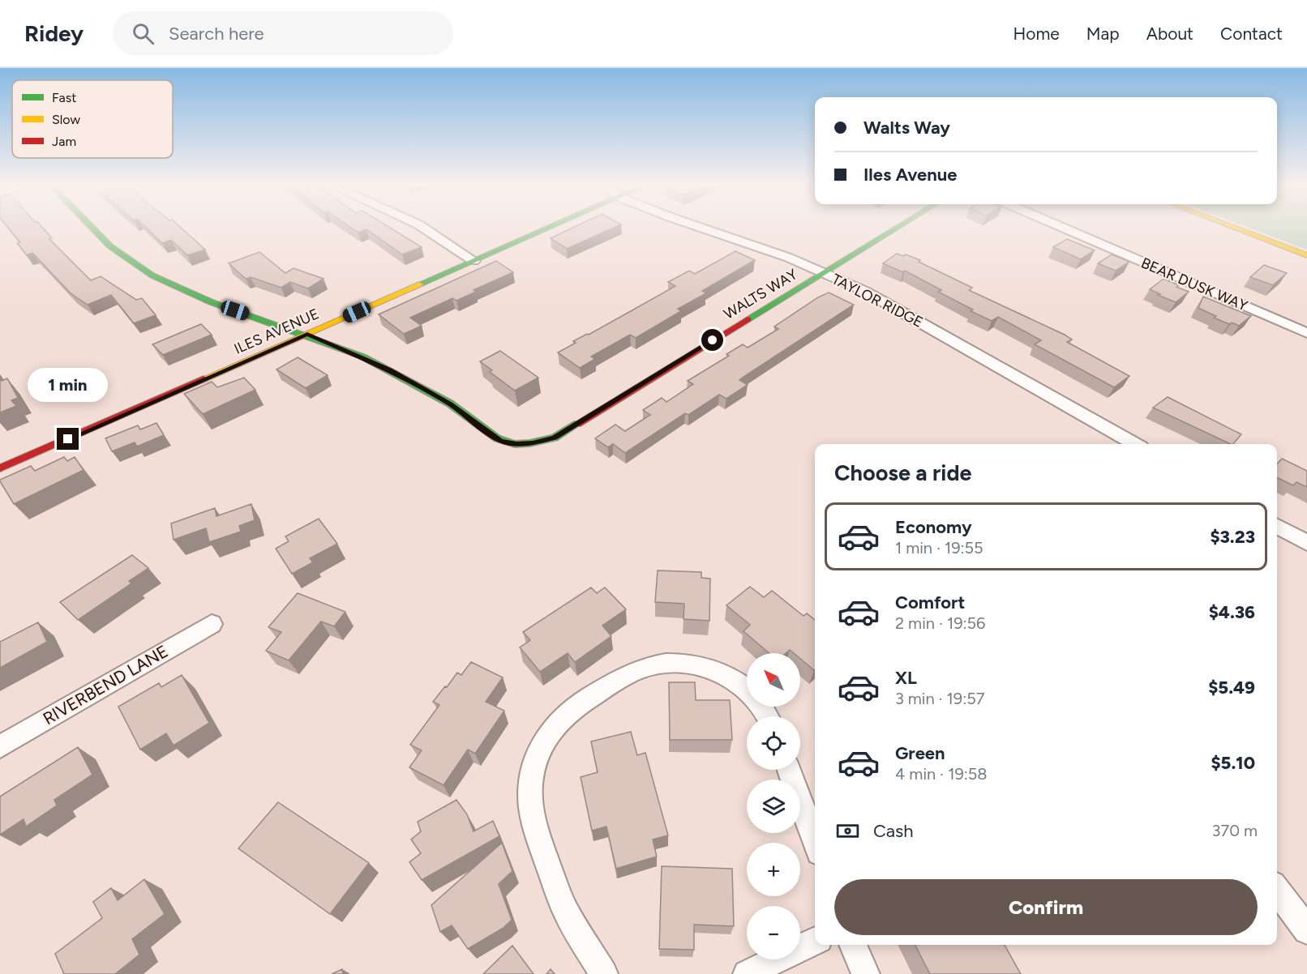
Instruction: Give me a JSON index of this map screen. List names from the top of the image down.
{
  "streets": {
    "street": [
      "BEAR DUSK WAY",
      "WALTS WAY",
      "TAYLOR RIDGE",
      "ILES AVENUE",
      "RIVERBEND LANE"
    ]
  },
  "crossings": [
    ["WALTS WAY", "TAYLOR RIDGE"],
    ["WALTS WAY", "ILES AVENUE"]
  ],
  "legend": ["Fast", "Slow", "Jam"],
  "north": "top left",
  "page": {
    "header": "Ridey",
    "search": "Search here",
    "nav": [
      "Home",
      "Map",
      "About",
      "Contact"
    ],
    "banner": ["Walts Way", "Iles Avenue"],
    "bubble": "1 min",
    "heading": "Choose a ride",
    "list": [
      {
        "name": "Economy",
        "note": "1 min · 19:55",
        "value": "$3.23"
      },
      {
        "name": "Comfort",
        "note": "2 min · 19:56",
        "value": "$4.36"
      },
      {
        "name": "XL",
        "note": "3 min · 19:57",
        "value": "$5.49"
      },
      {
        "name": "Green",
        "note": "4 min · 19:58",
        "value": "$5.10"
      }
    ],
    "map_buttons": ["+", "−"],
    "pay": ["Cash", "370 m"],
    "buttons": "Confirm"
  }
}
